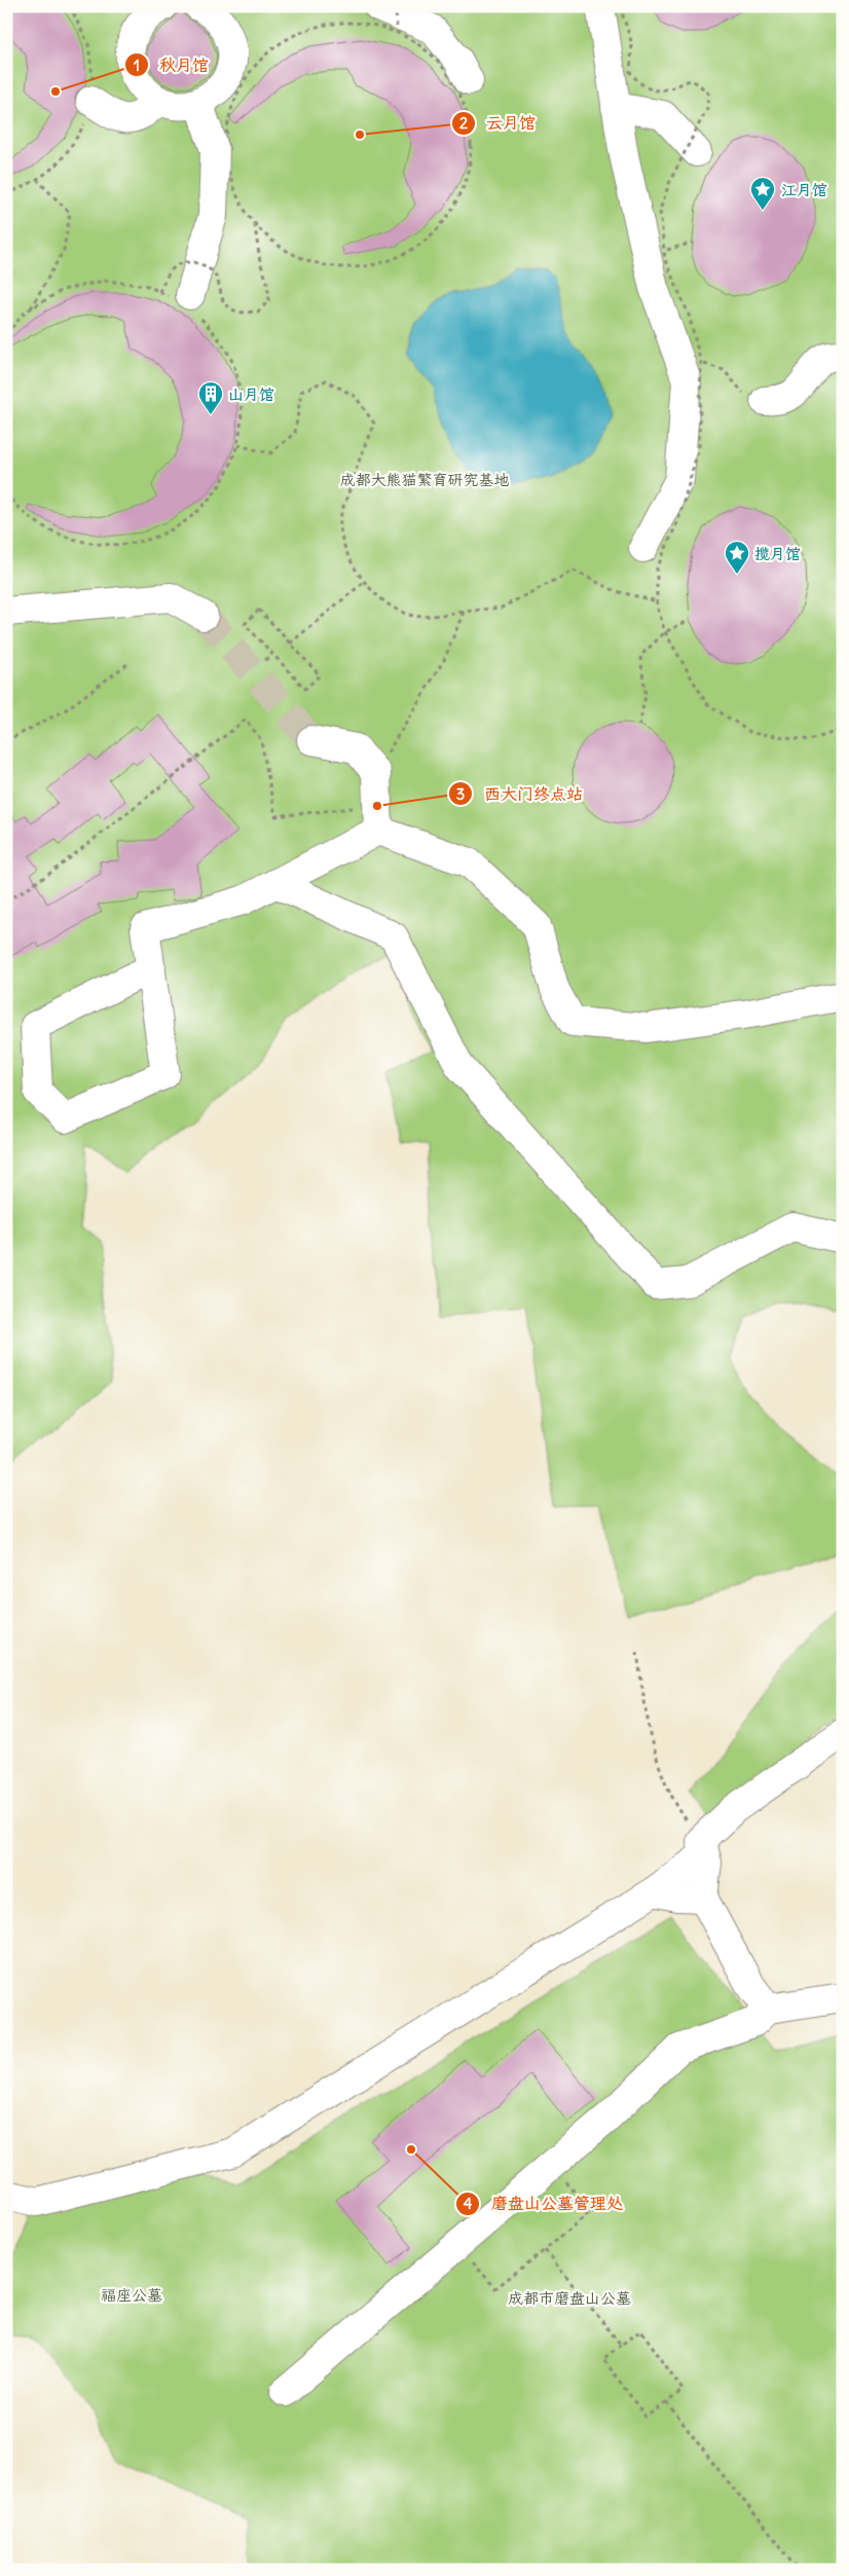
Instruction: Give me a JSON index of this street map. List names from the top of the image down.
{
  "parks": ["成都大熊猫繁育研究基地", "福座公墓", "成都市磨盘山公墓"],
  "places": {
    "other": [
      "秋月馆",
      "云月馆",
      "西大门终点站",
      "磨盘山公墓管理处"
    ],
    "place": ["江月馆", "揽月馆"],
    "building": ["山月馆"]
  }
}
